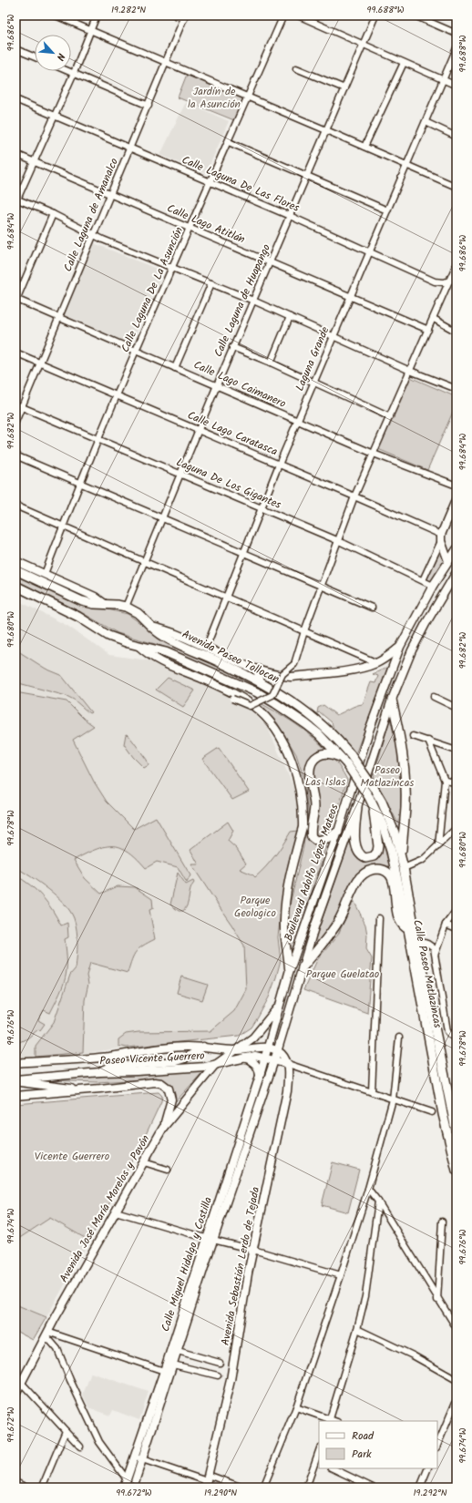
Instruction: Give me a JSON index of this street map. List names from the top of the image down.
{
  "streets": {
    "highway": ["Avenida Paseo Tollocan", "Calle Paseo Matlazincas"],
    "main road": [
      "Boulevard Adolfo López Mateos",
      "Paseo Vicente Guerrero",
      "Avenida José María Morelos y Pavón",
      "Calle Miguel Hidalgo y Costilla",
      "Avenida Sebastián Lerdo de Tejada"
    ],
    "street": [
      "Calle Laguna De Las Flores",
      "Calle Laguna de Amanalco",
      "Calle Lago Atitlán",
      "Calle Laguna De La Asunción",
      "Calle Laguna de Huapango",
      "Laguna Grande",
      "Calle Lago Caimanero",
      "Calle Lago Caratasca",
      "Laguna De Los Gigantes"
    ]
  },
  "crossings": [
    ["Calle Laguna De Las Flores", "Calle Laguna de Amanalco"],
    ["Calle Laguna De Las Flores", "Calle Laguna De La Asunción"],
    ["Calle Laguna De Las Flores", "Calle Laguna de Huapango"],
    ["Calle Laguna De Las Flores", "Laguna Grande"],
    ["Calle Laguna de Amanalco", "Calle Lago Atitlán"],
    ["Calle Laguna de Amanalco", "Calle Lago Caimanero"],
    ["Calle Laguna de Amanalco", "Calle Lago Caratasca"],
    ["Calle Laguna de Amanalco", "Laguna De Los Gigantes"],
    ["Calle Lago Atitlán", "Calle Laguna De La Asunción"],
    ["Calle Lago Atitlán", "Calle Laguna de Huapango"],
    ["Calle Lago Atitlán", "Laguna Grande"],
    ["Calle Laguna De La Asunción", "Calle Lago Caimanero"],
    ["Calle Laguna De La Asunción", "Calle Lago Caratasca"],
    ["Calle Laguna De La Asunción", "Laguna De Los Gigantes"],
    ["Calle Laguna De La Asunción", "Avenida Paseo Tollocan"],
    ["Calle Laguna de Huapango", "Calle Lago Caimanero"],
    ["Calle Laguna de Huapango", "Calle Lago Caratasca"],
    ["Calle Laguna de Huapango", "Laguna De Los Gigantes"],
    ["Calle Laguna de Huapango", "Avenida Paseo Tollocan"],
    ["Laguna Grande", "Calle Lago Caimanero"],
    ["Laguna Grande", "Calle Lago Caratasca"],
    ["Laguna Grande", "Laguna De Los Gigantes"],
    ["Laguna De Los Gigantes", "Boulevard Adolfo López Mateos"],
    ["Avenida Paseo Tollocan", "Calle Paseo Matlazincas"],
    ["Boulevard Adolfo López Mateos", "Paseo Vicente Guerrero"],
    ["Boulevard Adolfo López Mateos", "Calle Miguel Hidalgo y Costilla"],
    ["Paseo Vicente Guerrero", "Avenida José María Morelos y Pavón"],
    ["Paseo Vicente Guerrero", "Calle Miguel Hidalgo y Costilla"],
    ["Paseo Vicente Guerrero", "Avenida Sebastián Lerdo de Tejada"]
  ],
  "parks": [
    "Jardín de la Asunción",
    "Paseo Matlazincas",
    "Las Islas",
    "Parque Geologico",
    "Parque Guelatao",
    "Vicente Guerrero"
  ],
  "legend": ["Road", "Park"],
  "north": "bottom right",
  "coordinates": [
    "19.282°N",
    "99.688°W",
    "99.686°W",
    "99.684°W",
    "99.682°W",
    "99.680°W",
    "99.678°W",
    "99.676°W",
    "99.674°W",
    "99.672°W",
    "19.290°N",
    "19.292°N"
  ]
}
